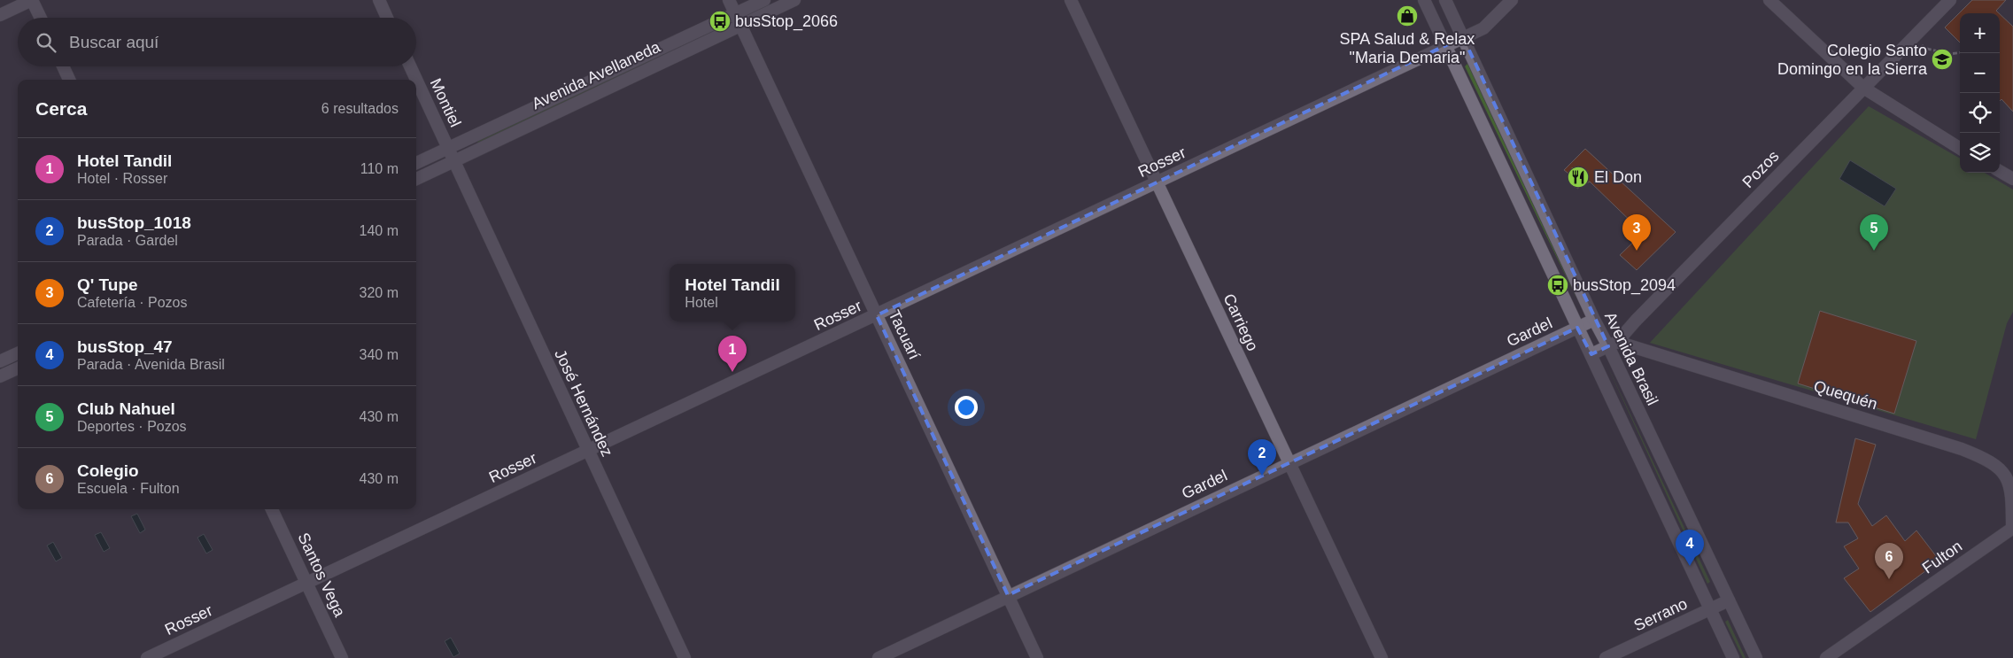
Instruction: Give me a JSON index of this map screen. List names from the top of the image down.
{
  "streets": {
    "street": [
      "Avenida Avellaneda",
      "Montiel",
      "Rosser",
      "Pozos",
      "Carriego",
      "Gardel",
      "Tacuarí",
      "Avenida Brasil",
      "Quequén",
      "José Hernández",
      "Fulton",
      "Santos Vega",
      "Serrano"
    ]
  },
  "crossings": [
    ["Avenida Avellaneda", "Montiel"],
    ["Avenida Avellaneda", "Tacuarí"],
    ["Avenida Avellaneda", "José Hernández"],
    ["Montiel", "José Hernández"],
    ["Rosser", "Carriego"],
    ["Rosser", "Tacuarí"],
    ["Rosser", "Avenida Brasil"],
    ["Rosser", "José Hernández"],
    ["Rosser", "Santos Vega"],
    ["Pozos", "Avenida Brasil"],
    ["Pozos", "Quequén"],
    ["Carriego", "Gardel"],
    ["Gardel", "Tacuarí"],
    ["Gardel", "Avenida Brasil"],
    ["Avenida Brasil", "Quequén"],
    ["Avenida Brasil", "Serrano"],
    ["Quequén", "Fulton"]
  ],
  "places": {
    "shop": ["SPA Salud & Relax \"Maria Demaria\""],
    "bus stop": ["busStop_2066", "busStop_2094"],
    "school or university": ["Colegio Santo Domingo en la Sierra"],
    "restaurant": ["El Don"]
  },
  "page": {
    "map_buttons": ["+", "−"],
    "search": "Buscar aquí",
    "heading": ["Cerca", "6 resultados"],
    "list": [
      {
        "mark": "1",
        "name": "Hotel Tandil",
        "note": "Hotel · Rosser",
        "value": "110 m"
      },
      {
        "mark": "2",
        "name": "busStop_1018",
        "note": "Parada · Gardel",
        "value": "140 m"
      },
      {
        "mark": "3",
        "name": "Q' Tupe",
        "note": "Cafetería · Pozos",
        "value": "320 m"
      },
      {
        "mark": "4",
        "name": "busStop_47",
        "note": "Parada · Avenida Brasil",
        "value": "340 m"
      },
      {
        "mark": "5",
        "name": "Club Nahuel",
        "note": "Deportes · Pozos",
        "value": "430 m"
      },
      {
        "mark": "6",
        "name": "Colegio",
        "note": "Escuela · Fulton",
        "value": "430 m"
      }
    ],
    "pins": [
      "3",
      "5",
      "1",
      "2",
      "4",
      "6"
    ],
    "popup": ["Hotel Tandil", "Hotel"]
  }
}
